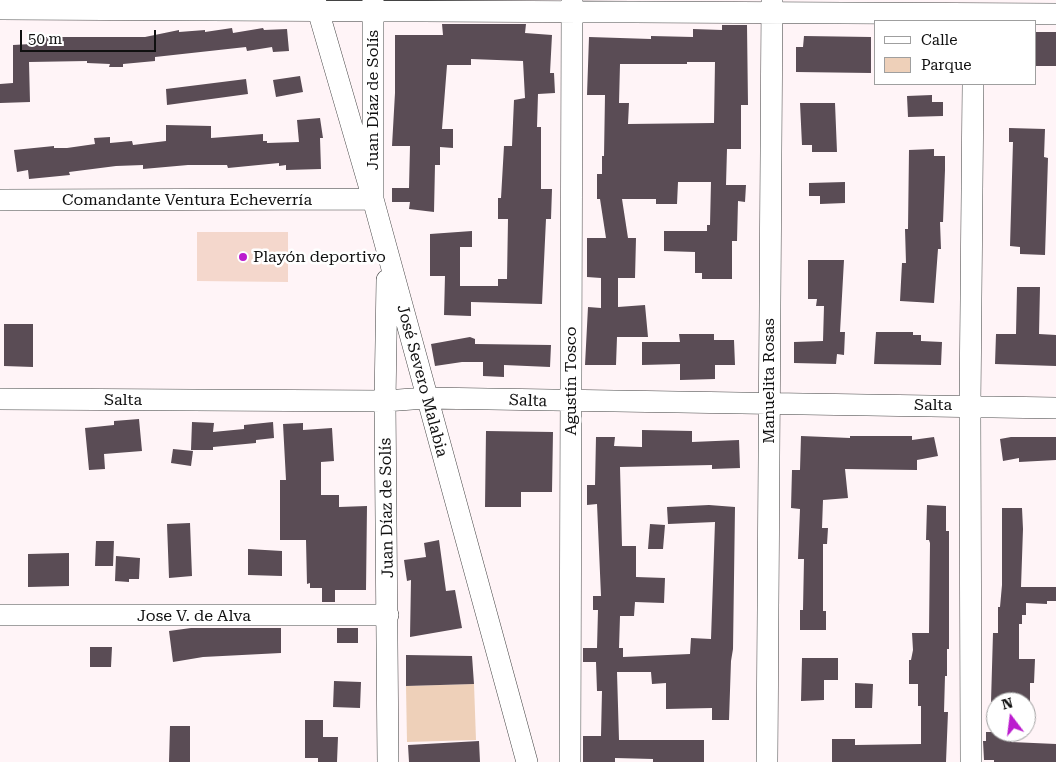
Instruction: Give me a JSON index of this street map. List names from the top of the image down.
{
  "streets": {
    "street": [
      "Juan Díaz de Solís",
      "Comandante Ventura Echeverría",
      "José Severo Malabia",
      "Agustín Tosco",
      "Manuelita Rosas",
      "Salta",
      "Jose V. de Alva"
    ]
  },
  "crossings": [
    ["Juan Díaz de Solís", "Comandante Ventura Echeverría"],
    ["Juan Díaz de Solís", "José Severo Malabia"],
    ["Juan Díaz de Solís", "Salta"],
    ["Juan Díaz de Solís", "Jose V. de Alva"],
    ["Comandante Ventura Echeverría", "José Severo Malabia"],
    ["José Severo Malabia", "Salta"],
    ["Agustín Tosco", "Salta"],
    ["Manuelita Rosas", "Salta"]
  ],
  "places": ["Playón deportivo"],
  "legend": ["Calle", "Parque"],
  "scale_bar": "50 m",
  "north": "top"
}
